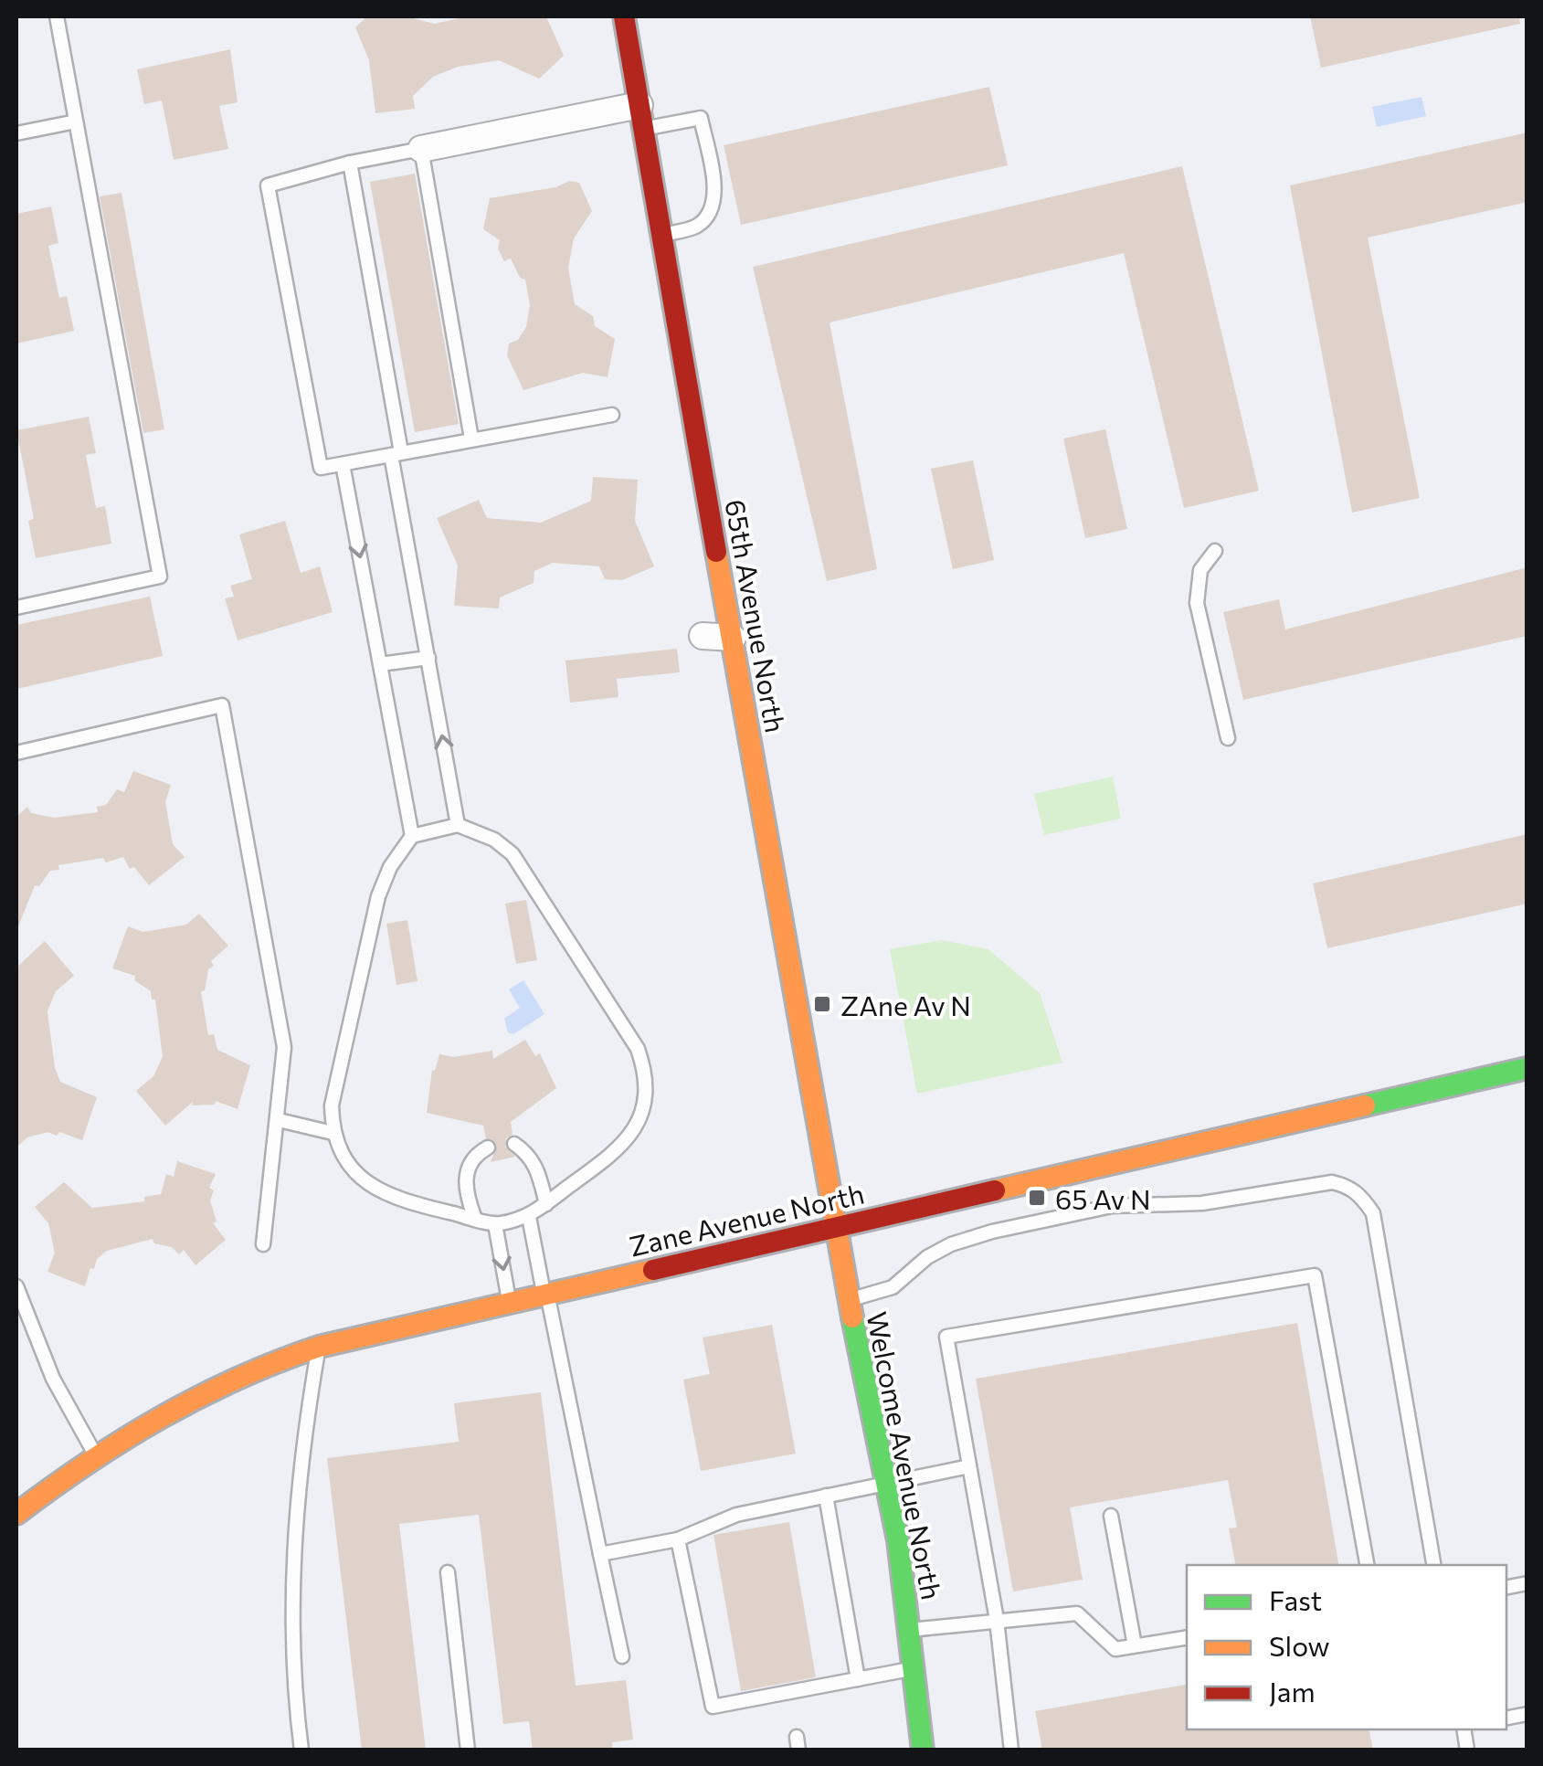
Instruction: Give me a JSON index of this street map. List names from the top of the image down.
{
  "streets": {
    "street": ["65th Avenue North", "Zane Avenue North", "Welcome Avenue North"]
  },
  "crossings": [
    ["65th Avenue North", "Zane Avenue North"],
    ["65th Avenue North", "Welcome Avenue North"],
    ["Zane Avenue North", "Welcome Avenue North"]
  ],
  "places": {
    "transit": ["ZAne Av N", "65 Av N"]
  },
  "legend": ["Fast", "Slow", "Jam"]
}
